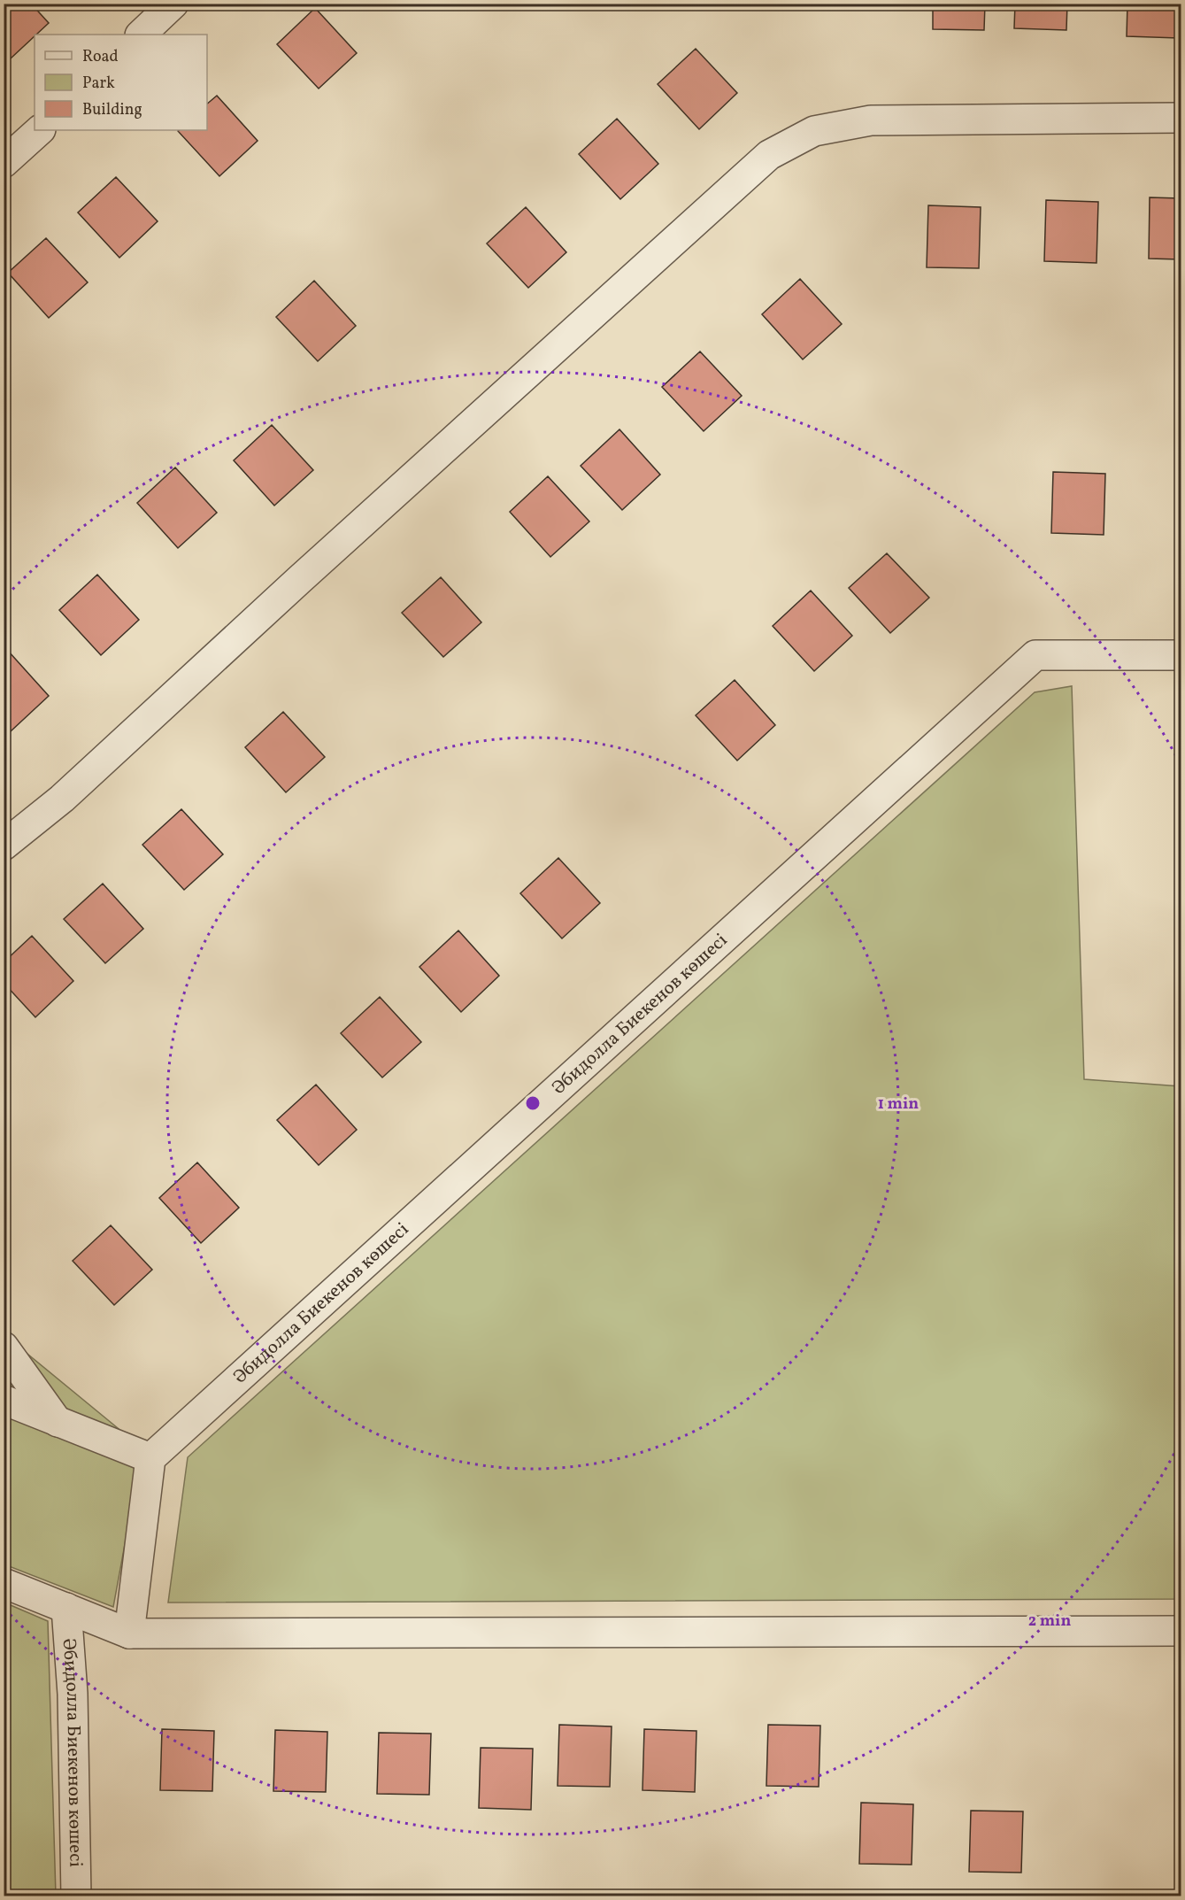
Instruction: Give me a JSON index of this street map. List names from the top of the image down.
{
  "streets": {
    "street": ["Әбидолла Биекенов көшесі"]
  },
  "legend": ["Road", "Park", "Building"],
  "rings": ["1 min", "2 min"]
}
